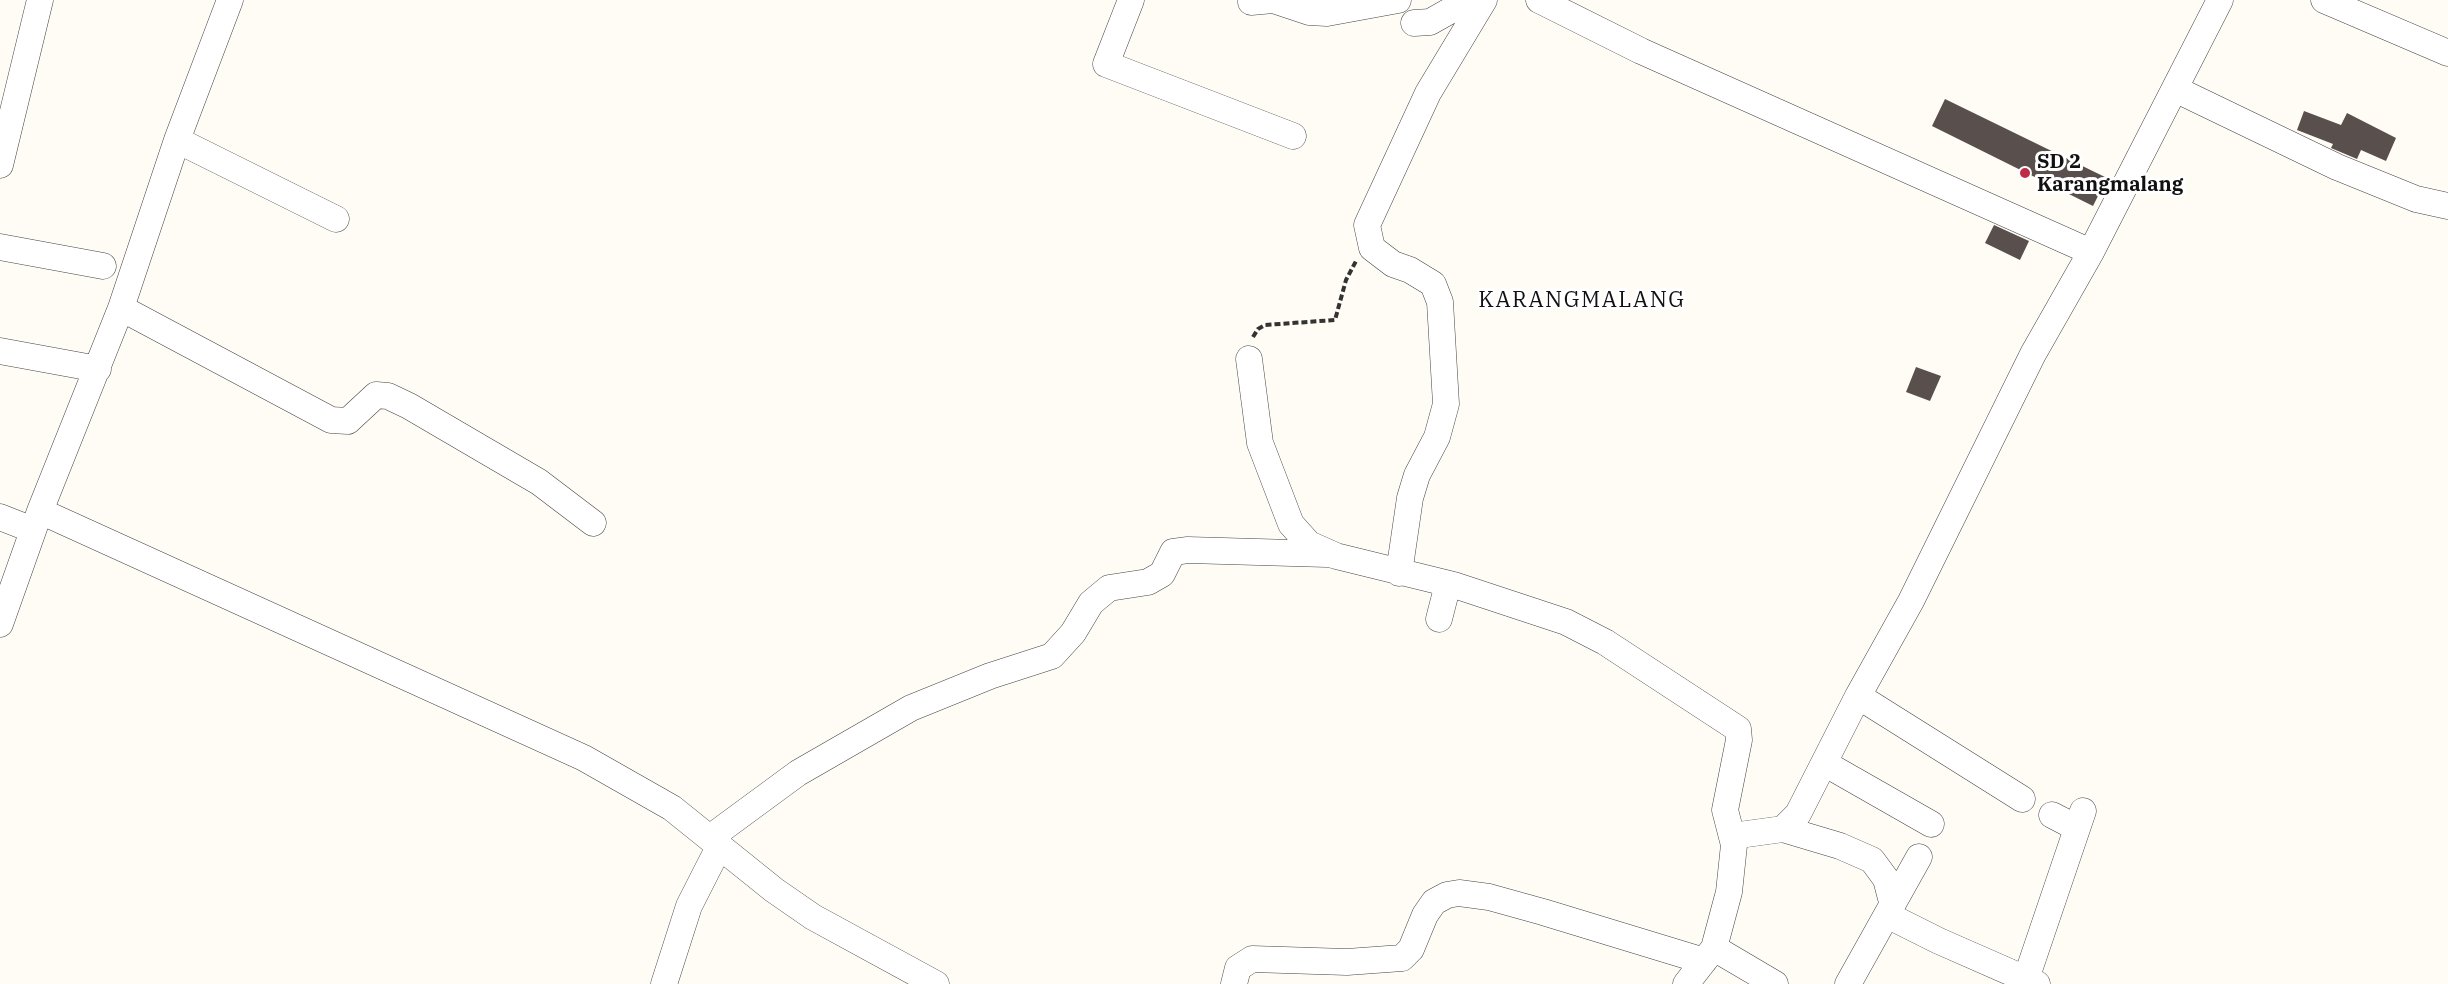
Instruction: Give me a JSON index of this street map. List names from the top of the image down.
{
  "districts": ["KARANGMALANG"],
  "places": ["SD 2 Karangmalang"]
}
